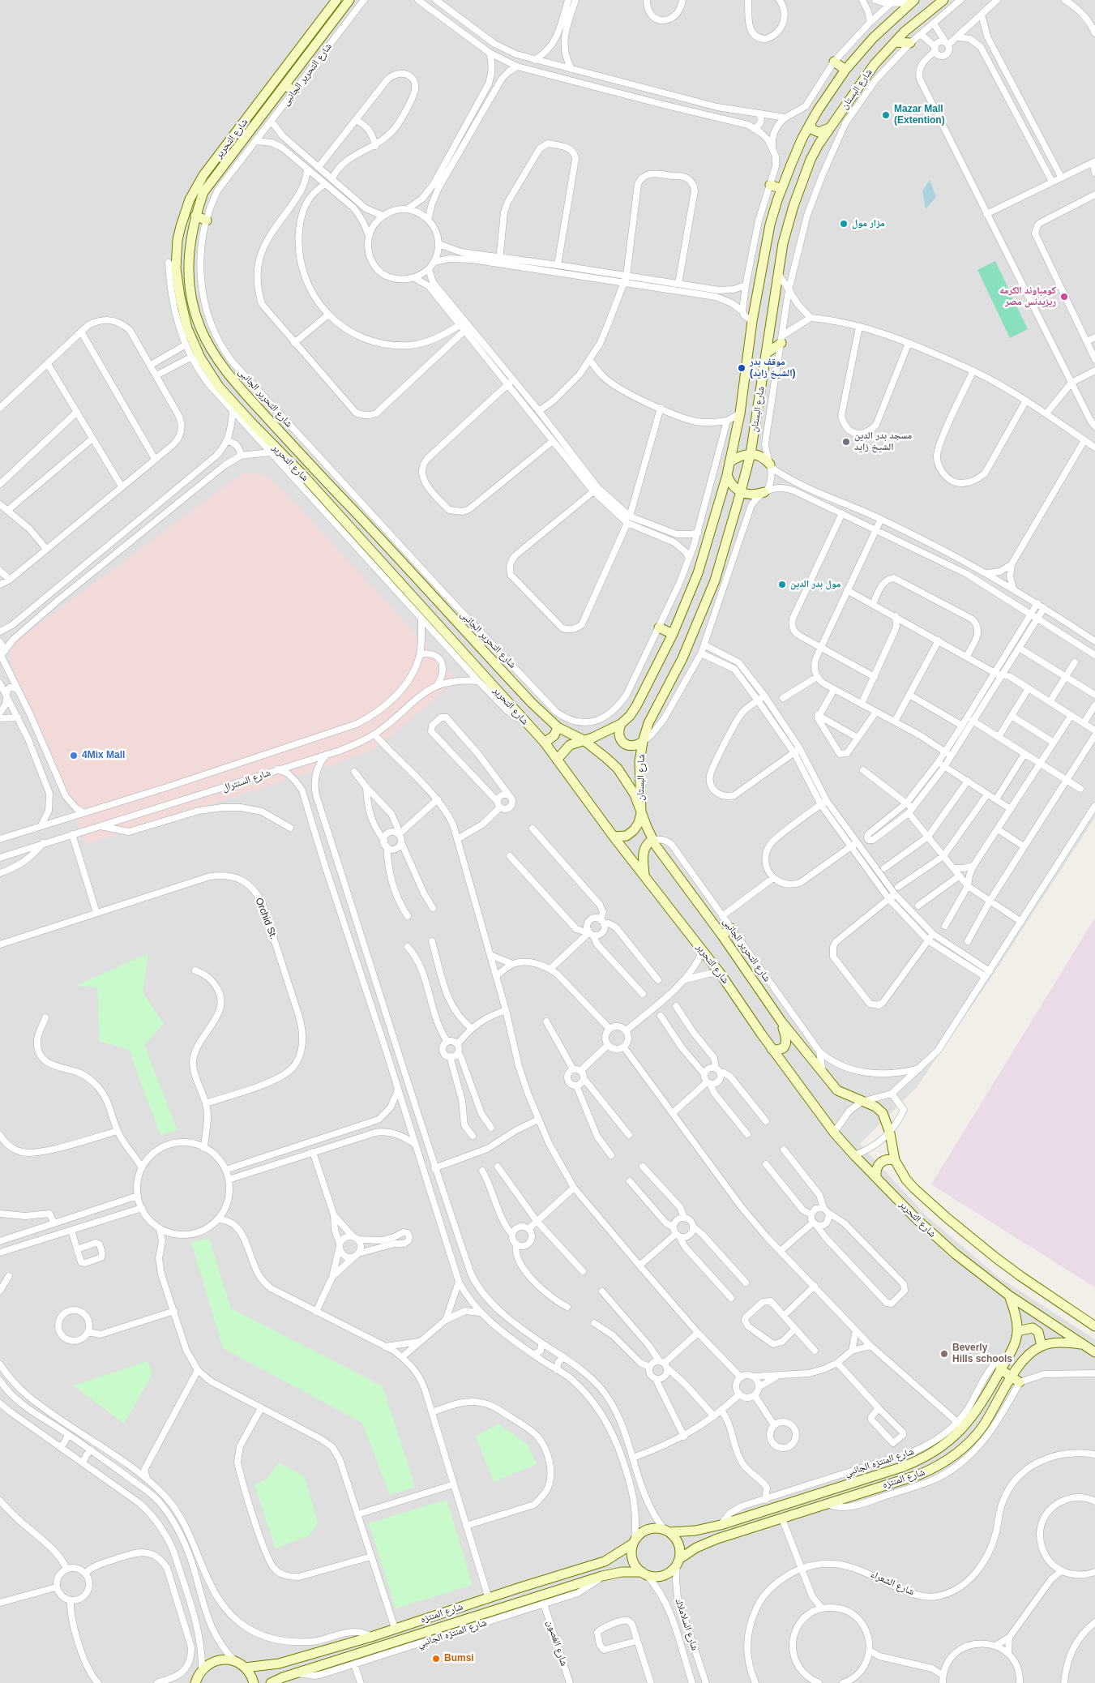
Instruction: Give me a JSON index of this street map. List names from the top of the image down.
{
  "streets": {
    "street": [
      "شارع التحرير الجانبى",
      "شارع البستان",
      "شارع التحرير",
      "شارع السنترال",
      "Orchid St.",
      "شارع المنتزه الجانبي",
      "شارع المنتزه",
      "شارع الشعراء",
      "شارع السلاملاك",
      "شارع الغصون"
    ]
  },
  "crossings": [
    ["شارع التحرير الجانبى", "شارع التحرير"],
    ["شارع البستان", "شارع التحرير"],
    ["شارع التحرير", "شارع المنتزه"],
    ["شارع المنتزه الجانبي", "شارع المنتزه"],
    ["شارع المنتزه الجانبي", "شارع الغصون"],
    ["شارع المنتزه", "شارع السلاملاك"]
  ],
  "places": [
    "Mazar Mall (Extention)",
    "مزار مول",
    "كومباوند الكرمه ريزيدنس مصر",
    "موقف بدر (الشيخ زايد)",
    "مسجد بدر الدين الشيخ زايد",
    "مول بدر الدين",
    "4Mix Mall",
    "Beverly Hills schools",
    "Bumsi"
  ]
}
